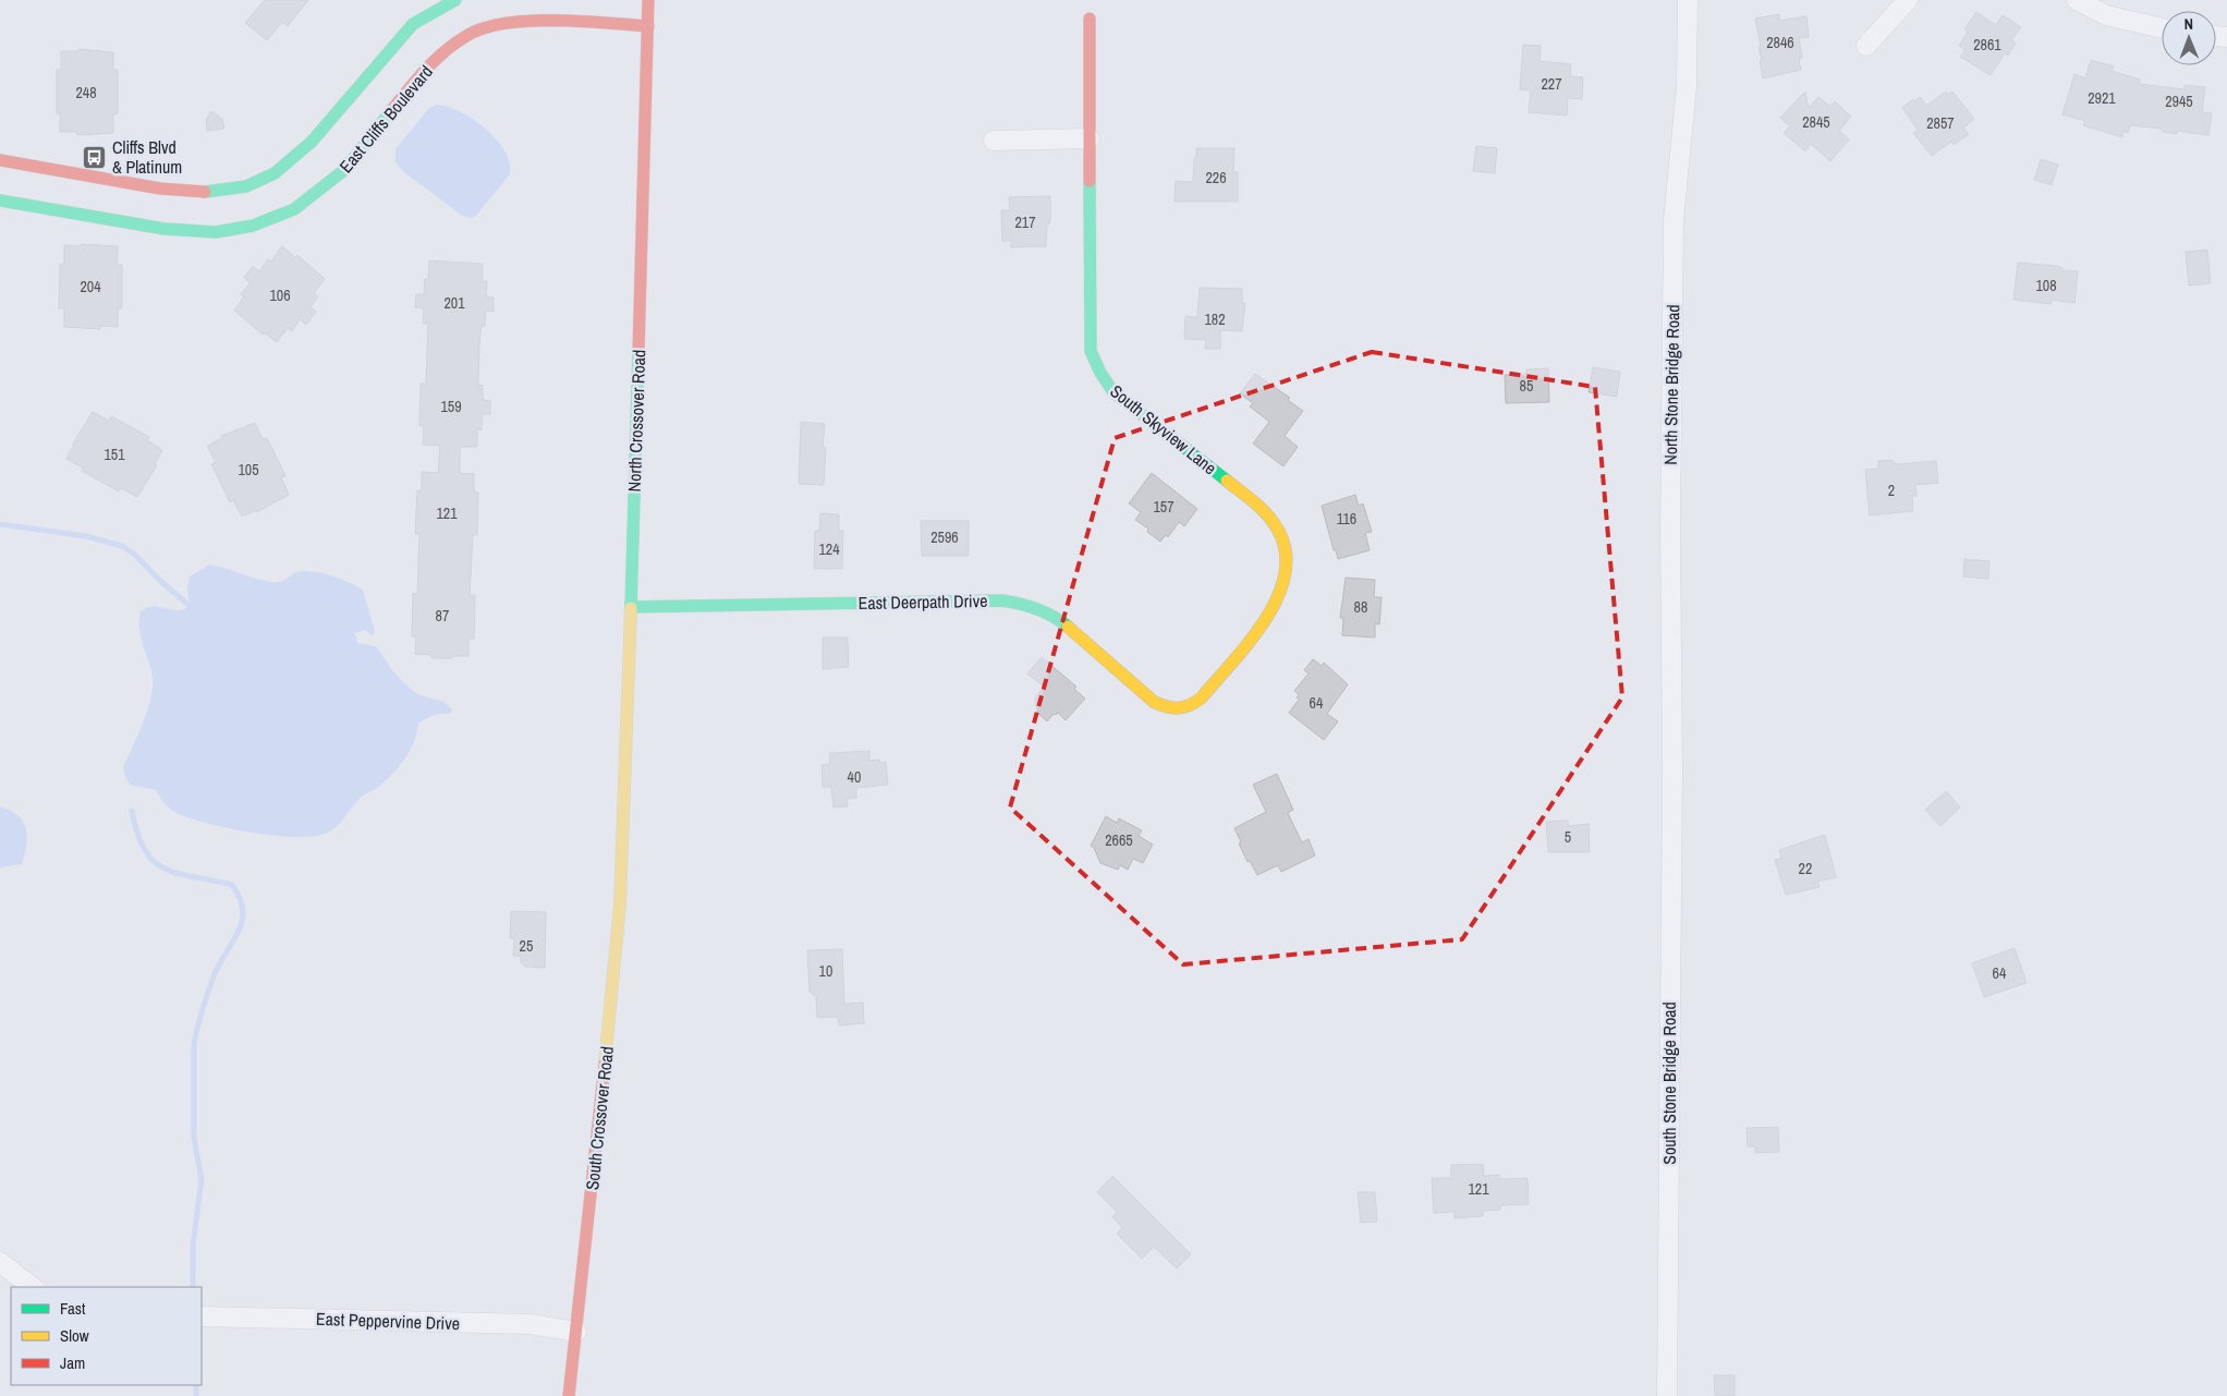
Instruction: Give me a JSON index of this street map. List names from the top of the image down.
{
  "streets": {
    "street": [
      "East Cliffs Boulevard",
      "North Stone Bridge Road",
      "North Crossover Road",
      "South Skyview Lane",
      "East Deerpath Drive",
      "South Stone Bridge Road",
      "South Crossover Road",
      "East Peppervine Drive"
    ]
  },
  "crossings": [
    ["East Cliffs Boulevard", "North Crossover Road"],
    ["North Stone Bridge Road", "South Stone Bridge Road"],
    ["North Crossover Road", "East Deerpath Drive"],
    ["North Crossover Road", "South Crossover Road"],
    ["South Skyview Lane", "East Deerpath Drive"],
    ["South Crossover Road", "East Peppervine Drive"]
  ],
  "places": {
    "bus stop": ["Cliffs Blvd & Platinum"]
  },
  "house_numbers": [
    "2846",
    "2861",
    "227",
    "248",
    "2921",
    "2945",
    "2845",
    "2857",
    "226",
    "217",
    "108",
    "204",
    "106",
    "201",
    "182",
    "85",
    "159",
    "151",
    "105",
    "2",
    "157",
    "121",
    "116",
    "2596",
    "124",
    "88",
    "87",
    "64",
    "40",
    "5",
    "2665",
    "22",
    "25",
    "10",
    "64",
    "121"
  ],
  "legend": ["Fast", "Slow", "Jam"],
  "north": "top"
}
